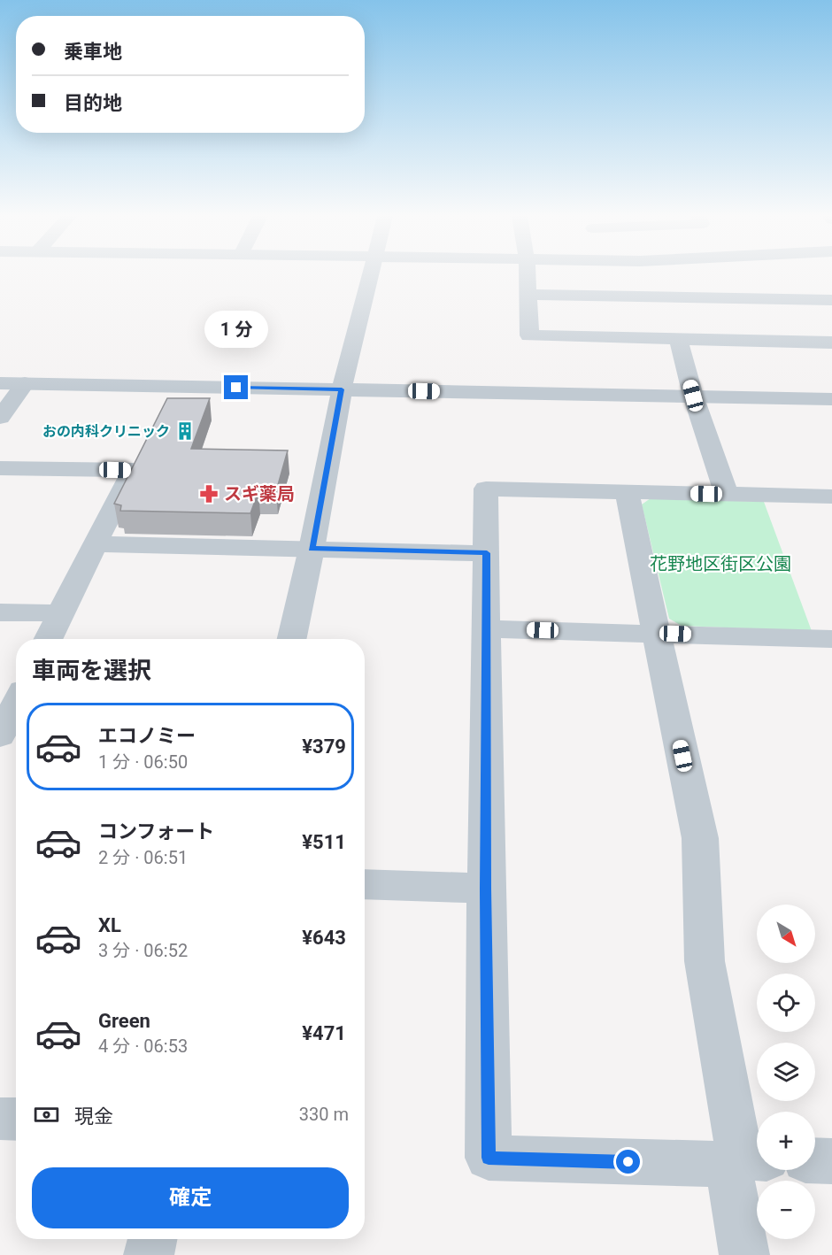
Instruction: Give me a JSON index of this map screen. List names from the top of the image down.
{
  "parks": ["花野地区街区公園"],
  "places": {
    "building": ["おの内科クリニック"],
    "pharmacy": ["スギ薬局"]
  },
  "north": "bottom right",
  "page": {
    "banner": ["乗車地", "目的地"],
    "bubble": "1 分",
    "heading": "車両を選択",
    "list": [
      {
        "name": "エコノミー",
        "note": "1 分 · 06:50",
        "value": "¥379"
      },
      {
        "name": "コンフォート",
        "note": "2 分 · 06:51",
        "value": "¥511"
      },
      {
        "name": "XL",
        "note": "3 分 · 06:52",
        "value": "¥643"
      },
      {
        "name": "Green",
        "note": "4 分 · 06:53",
        "value": "¥471"
      }
    ],
    "map_buttons": ["+", "−"],
    "pay": ["現金", "330 m"],
    "buttons": "確定"
  }
}
